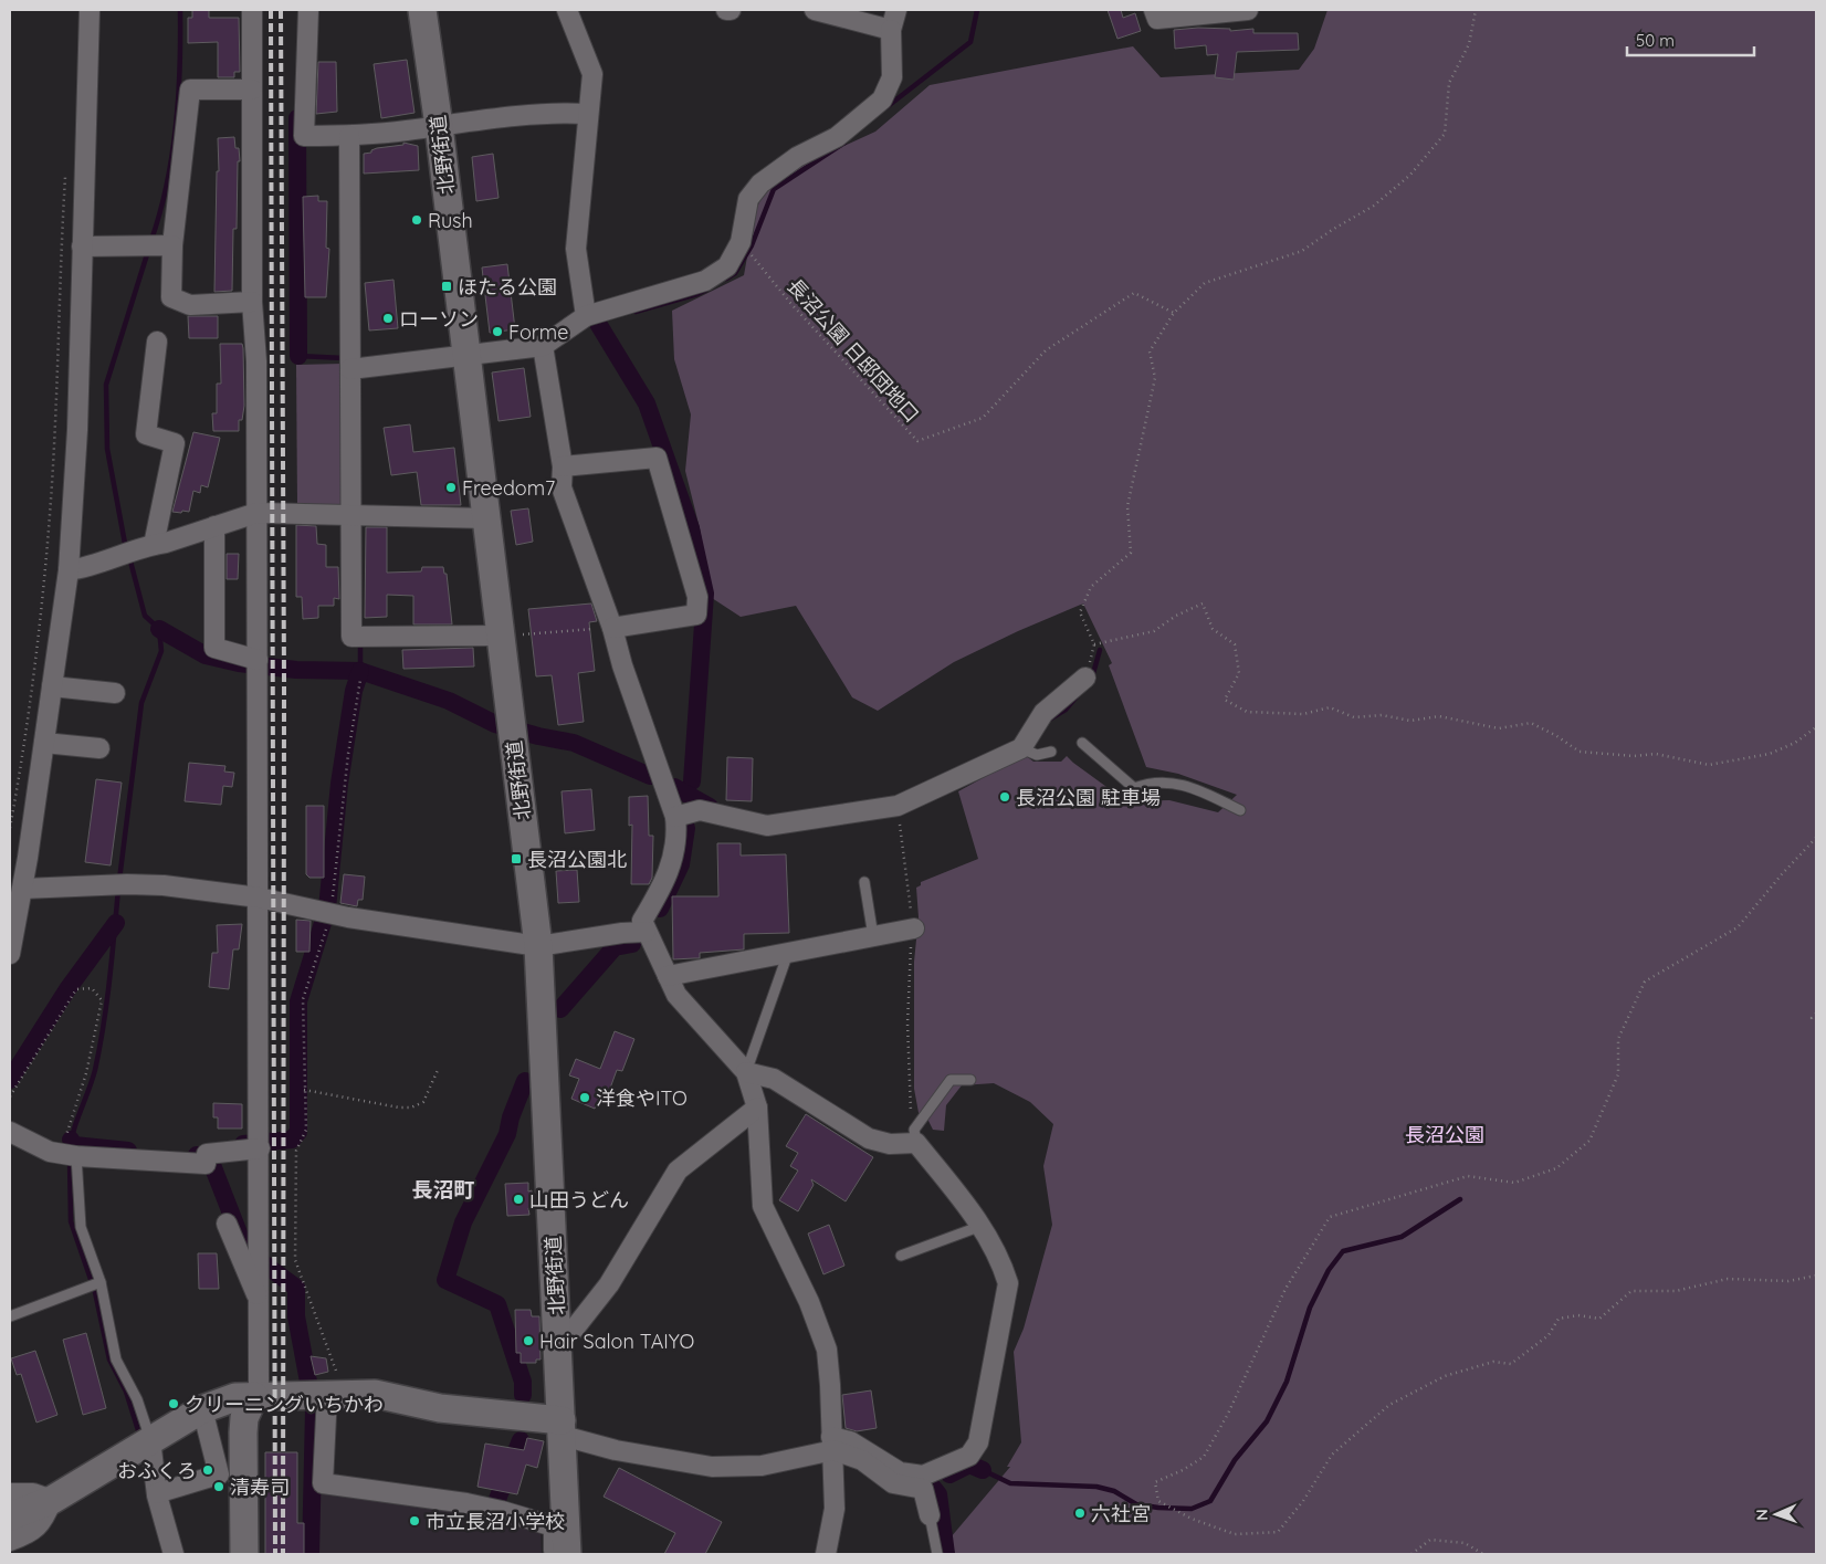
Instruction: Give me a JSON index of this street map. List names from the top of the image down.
{
  "streets": {
    "main road": ["北野街道"],
    "path": ["長沼公園 日邸団地口"]
  },
  "districts": ["長沼町"],
  "parks": ["長沼公園"],
  "places": {
    "other": [
      "Rush",
      "ローソン",
      "Forme",
      "Freedom7",
      "長沼公園 駐車場",
      "洋食やITO",
      "山田うどん",
      "Hair Salon TAIYO",
      "クリーニングいちかわ",
      "おふくろ",
      "清寿司",
      "六社宮",
      "市立長沼小学校"
    ],
    "transit": ["ほたる公園", "長沼公園北"]
  },
  "scale_bar": "50 m",
  "north": "left"
}
